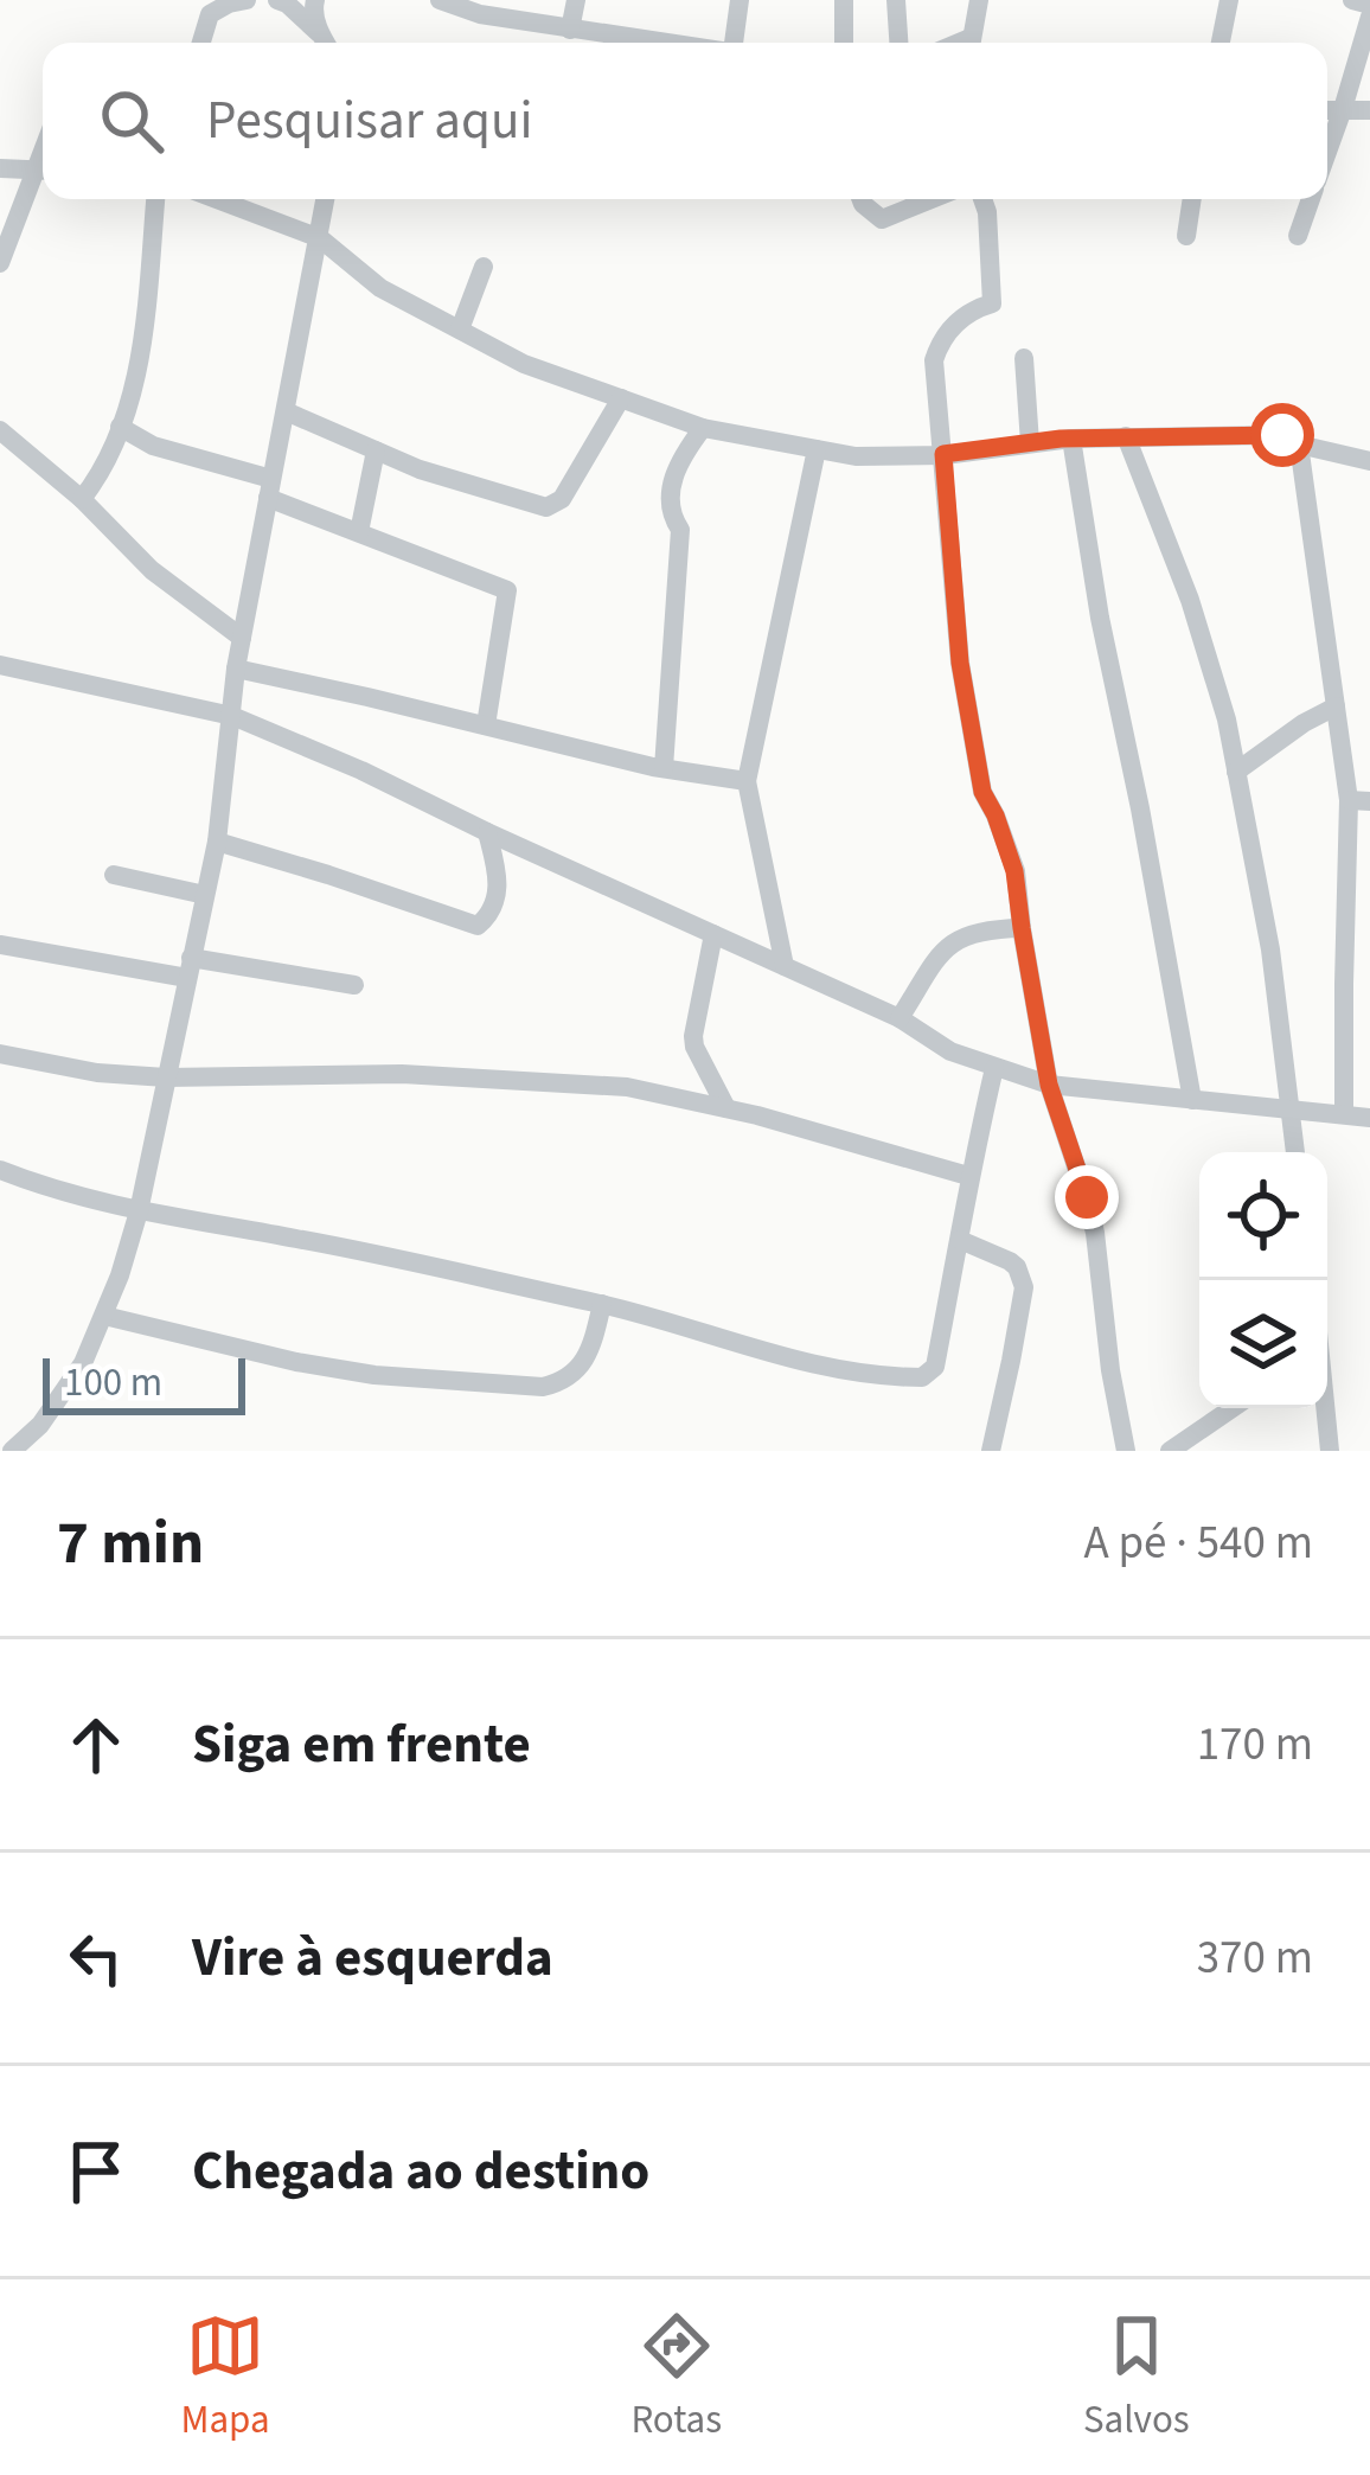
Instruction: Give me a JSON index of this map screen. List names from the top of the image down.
{
  "scale_bar": "100 m",
  "page": {
    "search": "Pesquisar aqui",
    "scale": "100 m",
    "heading": ["7 min", "A pé · 540 m"],
    "list": [
      ["Siga em frente", "170 m"],
      ["Vire à esquerda", "370 m"],
      "Chegada ao destino"
    ],
    "nav": ["Mapa", "Rotas", "Salvos"]
  }
}
